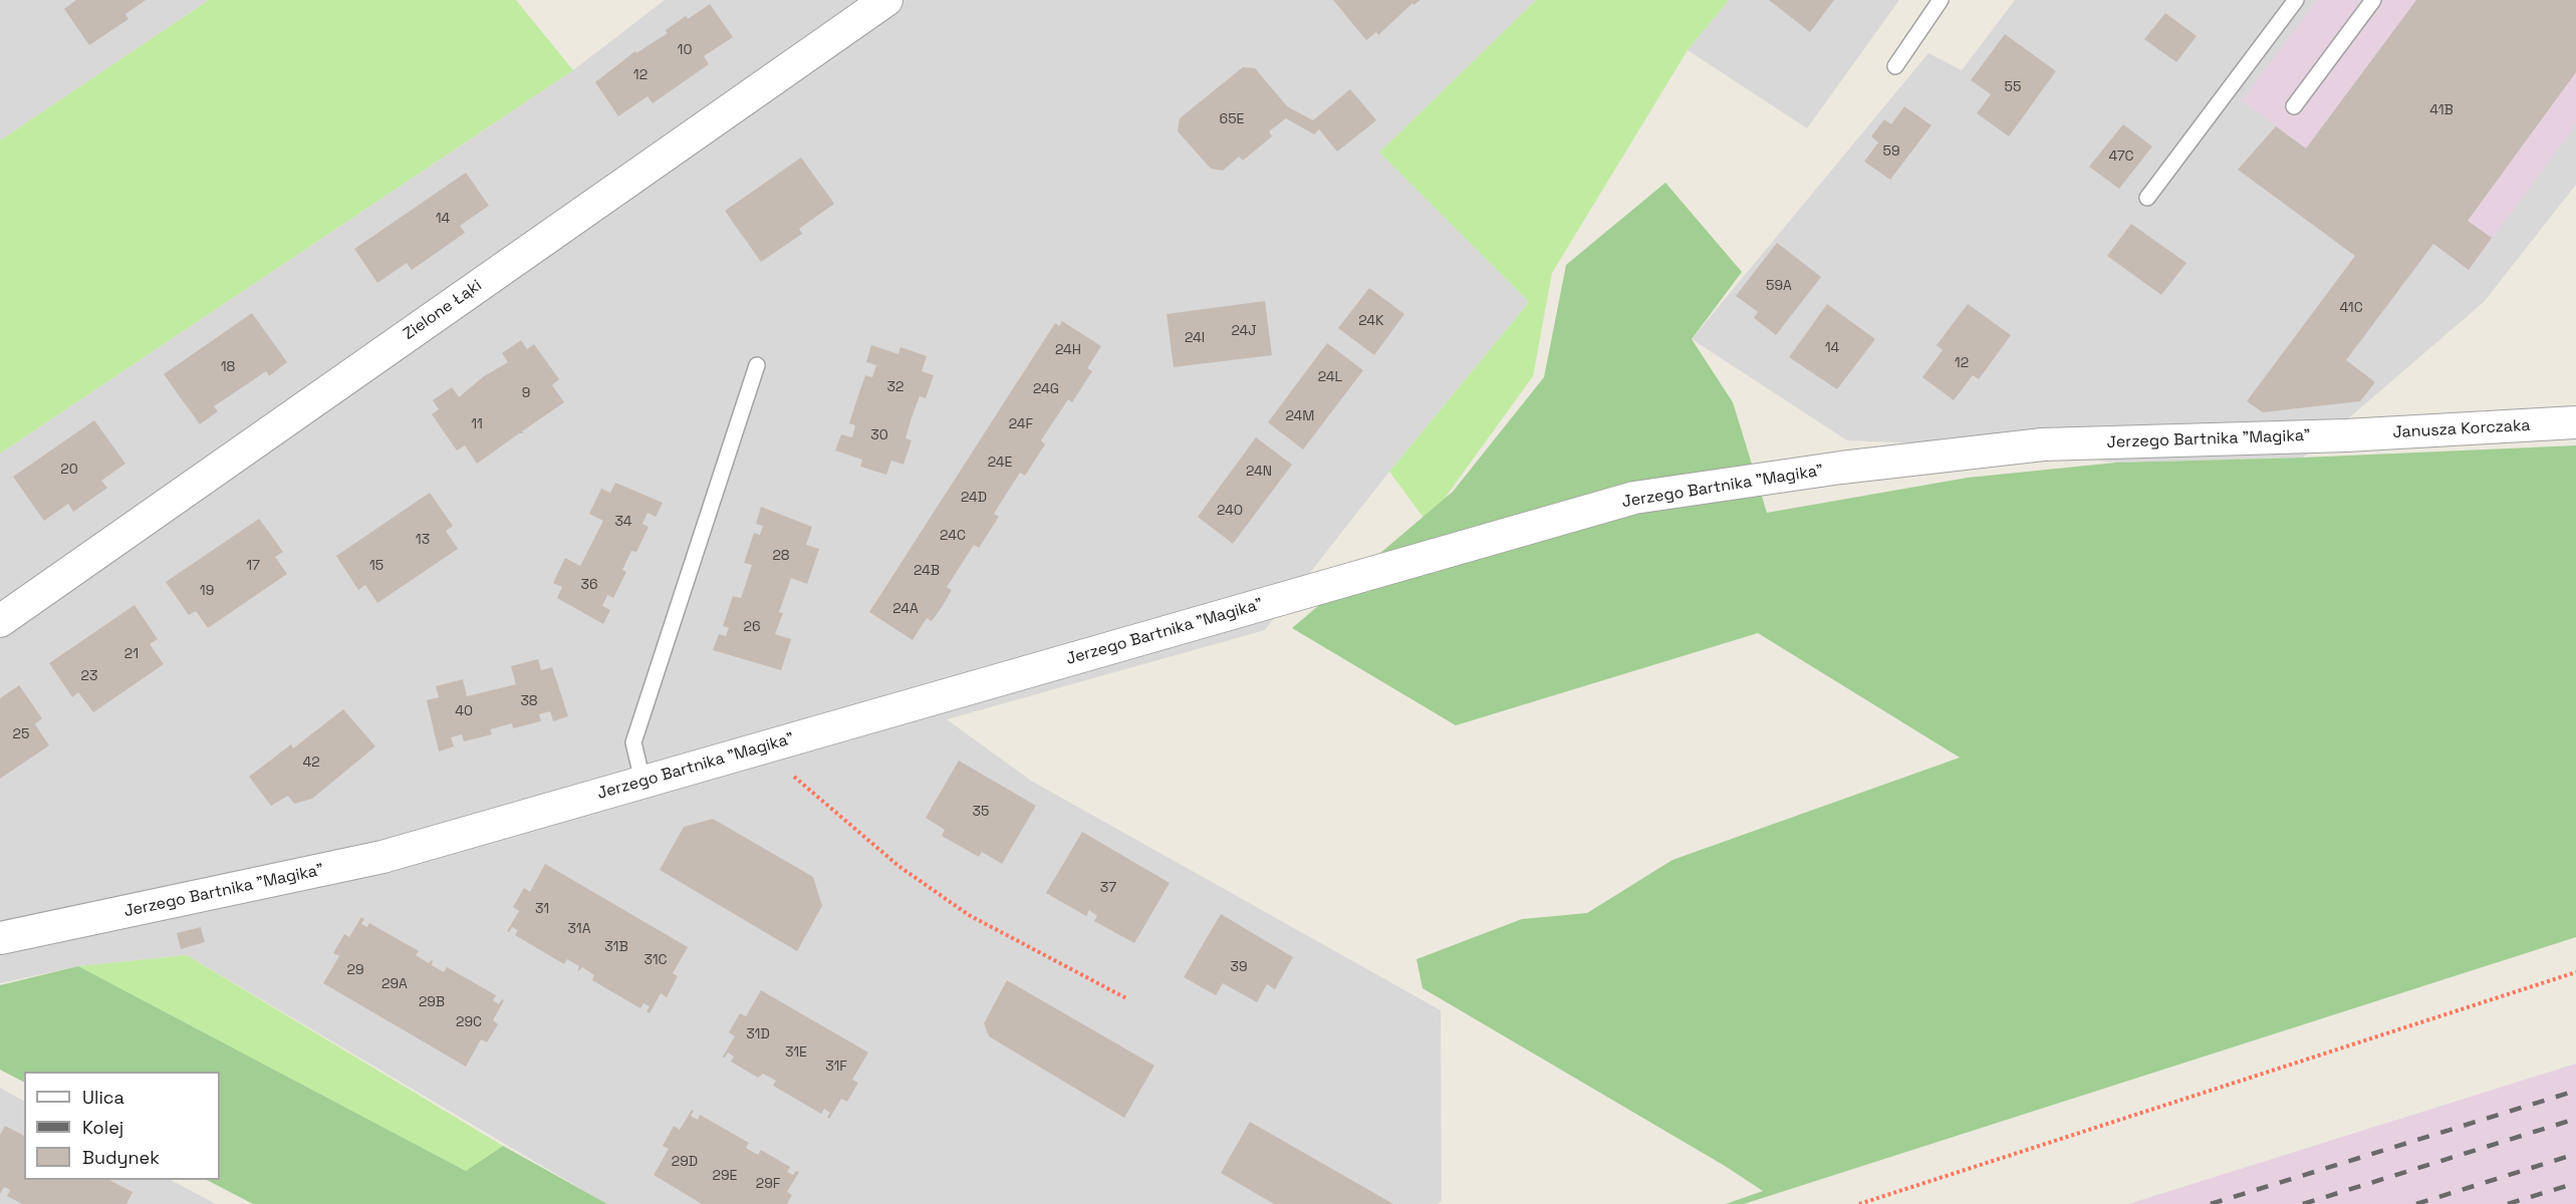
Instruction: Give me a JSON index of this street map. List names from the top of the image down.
{
  "streets": {
    "street": ["Zielone Łąki", "Janusza Korczaka", "Jerzego Bartnika \"Magika\""]
  },
  "crossings": [
    ["Janusza Korczaka", "Jerzego Bartnika \"Magika\""]
  ],
  "house_numbers": [
    "10",
    "12",
    "55",
    "41B",
    "65E",
    "59",
    "47C",
    "14",
    "59A",
    "41C",
    "24K",
    "24J",
    "24I",
    "14",
    "24H",
    "12",
    "18",
    "24L",
    "32",
    "24G",
    "9",
    "24M",
    "11",
    "24F",
    "30",
    "24E",
    "20",
    "24N",
    "24D",
    "24O",
    "34",
    "24C",
    "13",
    "28",
    "17",
    "15",
    "24B",
    "36",
    "19",
    "24A",
    "26",
    "21",
    "23",
    "38",
    "40",
    "25",
    "42",
    "35",
    "37",
    "31",
    "31A",
    "31B",
    "31C",
    "39",
    "29",
    "29A",
    "29B",
    "29C",
    "31D",
    "31E",
    "31F",
    "29D",
    "29E",
    "29F"
  ],
  "legend": ["Ulica", "Kolej", "Budynek"]
}
